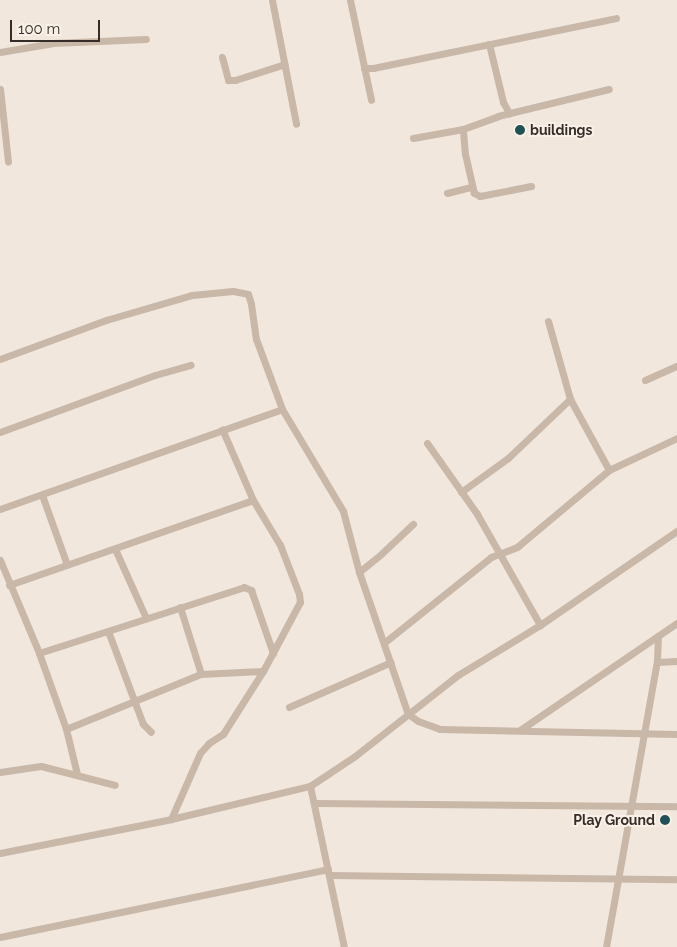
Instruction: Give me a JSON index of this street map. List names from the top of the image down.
{
  "places": ["buildings", "Play Ground"],
  "scale_bar": "100 m"
}
